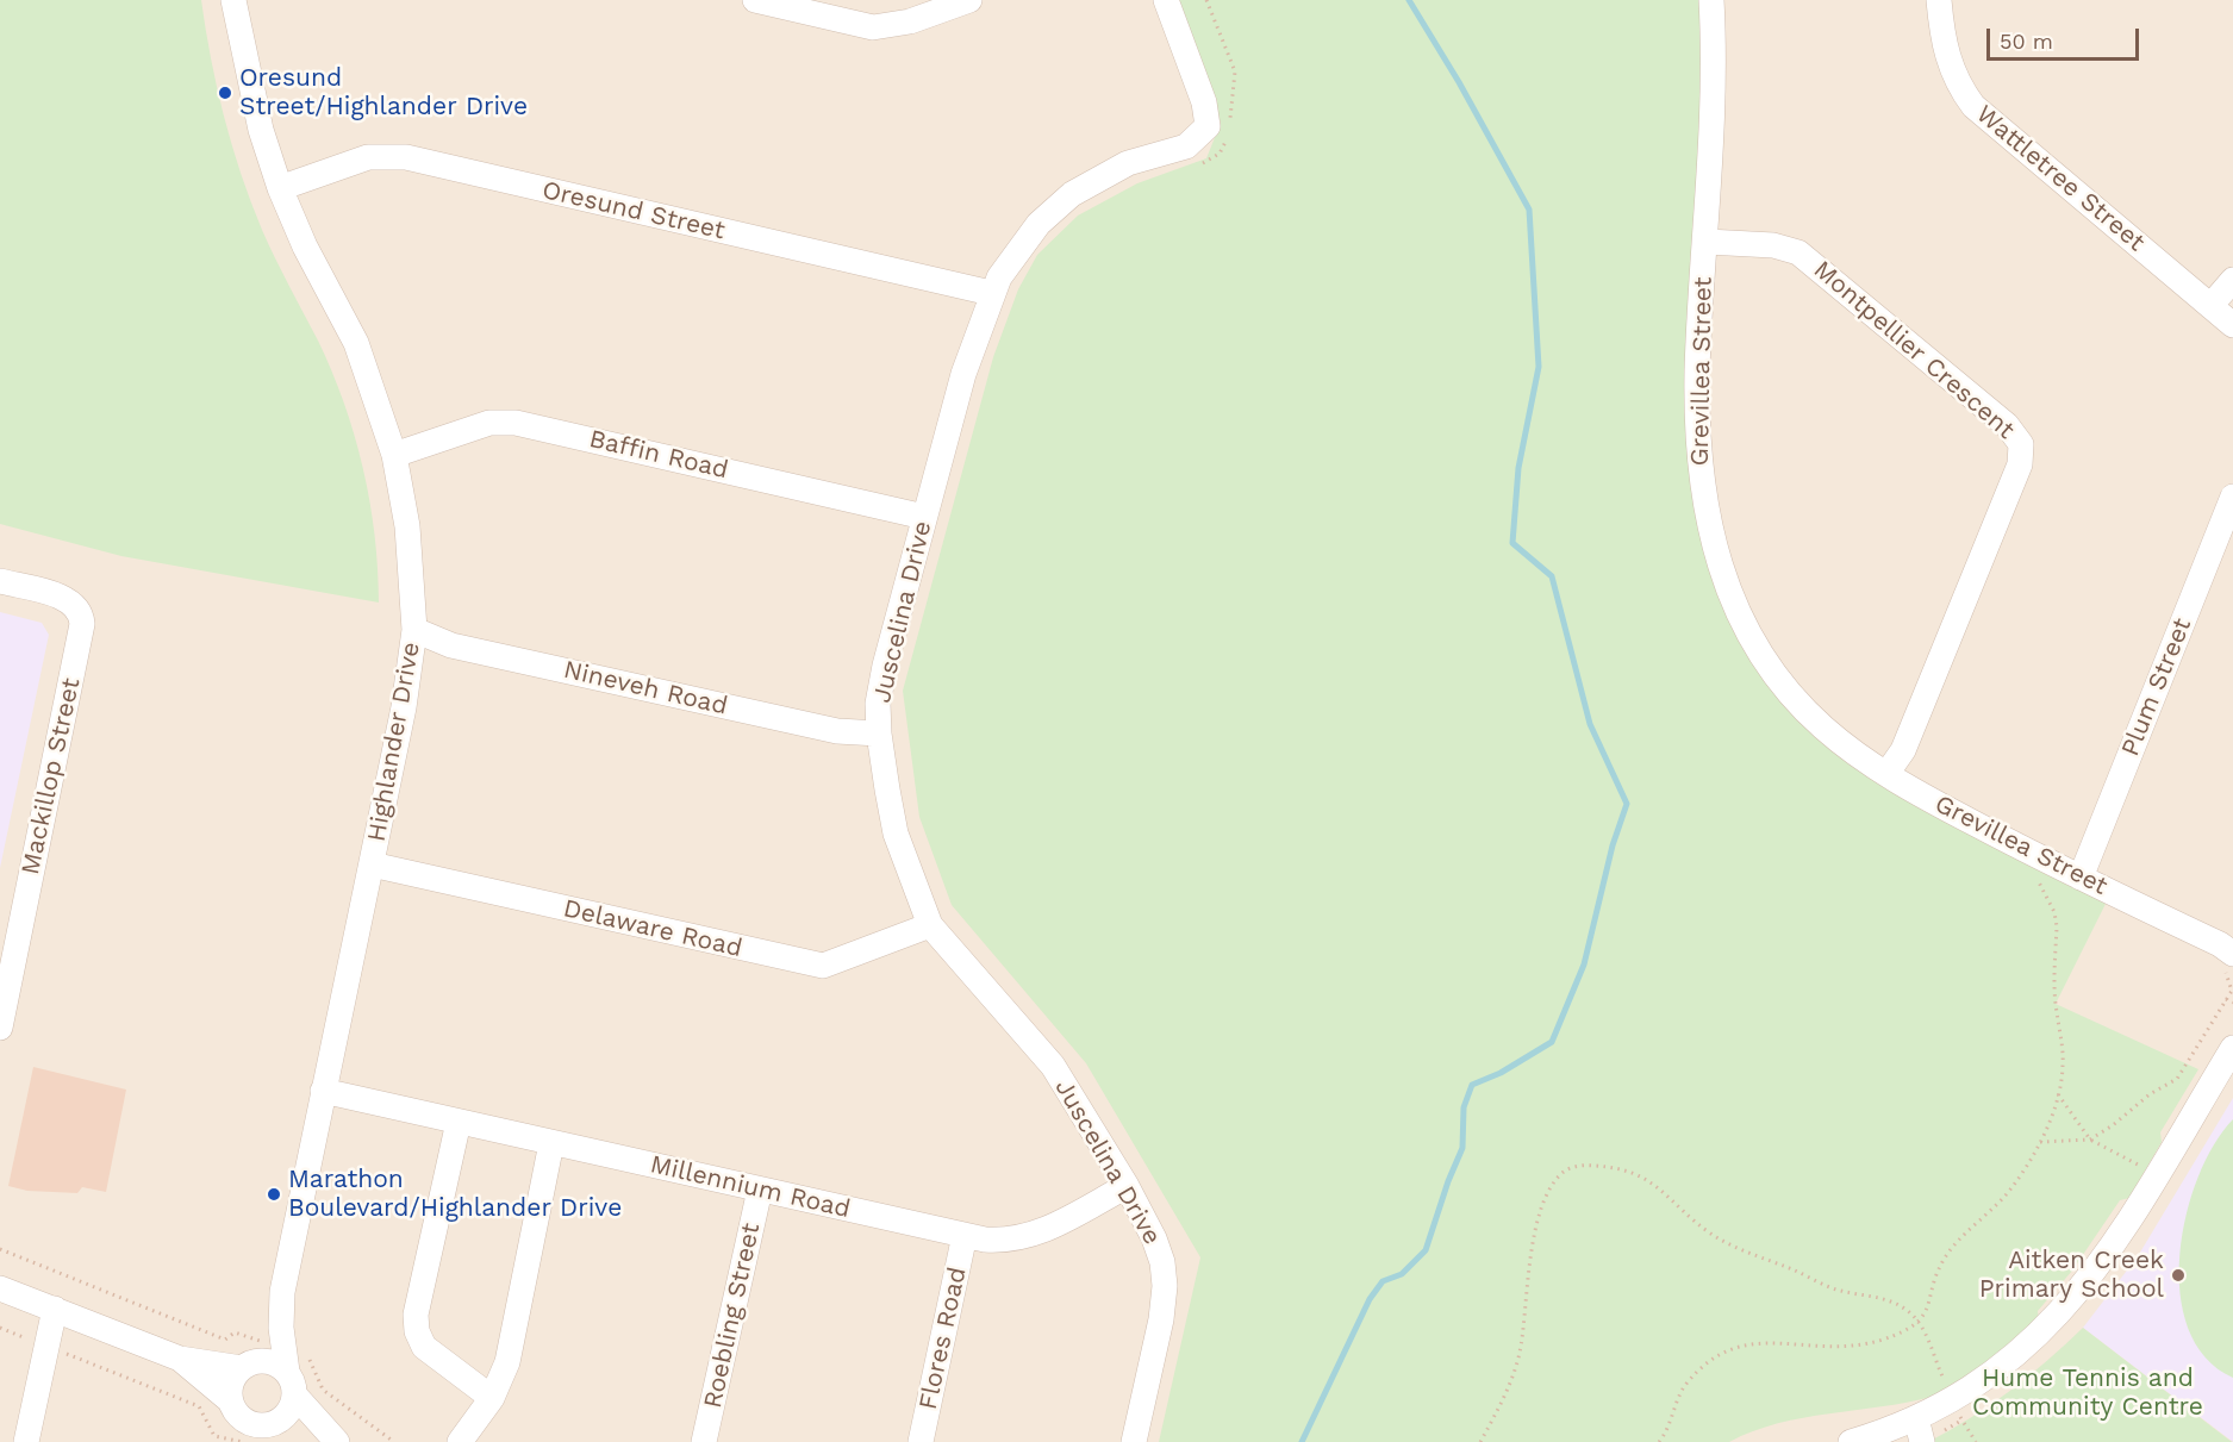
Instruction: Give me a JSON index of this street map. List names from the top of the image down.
{
  "streets": {
    "street": [
      "Wattletree Street",
      "Oresund Street",
      "Montpellier Crescent",
      "Grevillea Street",
      "Baffin Road",
      "Juscelina Drive",
      "Plum Street",
      "Nineveh Road",
      "Highlander Drive",
      "Mackillop Street",
      "Delaware Road",
      "Millennium Road",
      "Roebling Street",
      "Flores Road"
    ]
  },
  "crossings": [
    ["Oresund Street", "Juscelina Drive"],
    ["Oresund Street", "Highlander Drive"],
    ["Montpellier Crescent", "Grevillea Street"],
    ["Grevillea Street", "Plum Street"],
    ["Baffin Road", "Juscelina Drive"],
    ["Baffin Road", "Highlander Drive"],
    ["Juscelina Drive", "Nineveh Road"],
    ["Juscelina Drive", "Delaware Road"],
    ["Juscelina Drive", "Millennium Road"],
    ["Nineveh Road", "Highlander Drive"],
    ["Highlander Drive", "Delaware Road"],
    ["Highlander Drive", "Millennium Road"],
    ["Millennium Road", "Roebling Street"],
    ["Millennium Road", "Flores Road"]
  ],
  "parks": ["Hume Tennis and Community Centre"],
  "places": ["Oresund Street/Highlander Drive", "Marathon Boulevard/Highlander Drive", "Aitken Creek Primary School"],
  "scale_bar": "50 m"
}
